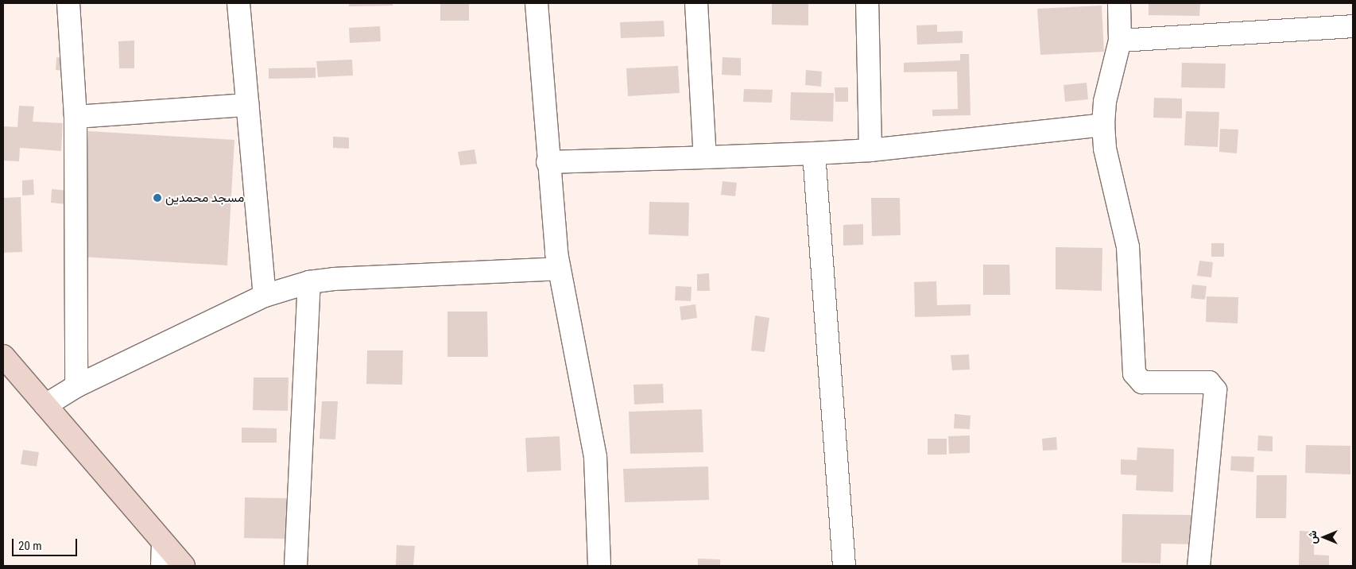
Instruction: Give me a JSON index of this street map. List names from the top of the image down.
{
  "places": ["مسجد محمدين"],
  "scale_bar": "20 m",
  "north": "left"
}
